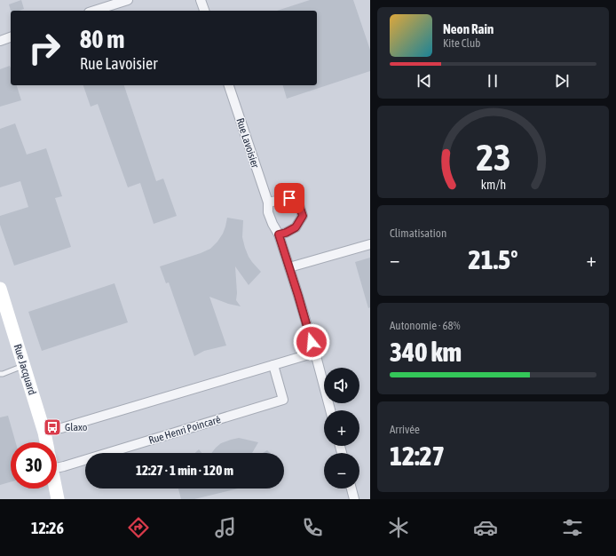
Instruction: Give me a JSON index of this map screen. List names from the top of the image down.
{
  "streets": {
    "street": ["Rue Lavoisier", "Rue Jacquard", "Rue Henri Poincaré"]
  },
  "places": {
    "bus stop": ["Glaxo"]
  },
  "page": {
    "turn": ["80 m", "Rue Lavoisier"],
    "song": ["Neon Rain", "Kite Club"],
    "tile": [
      "Climatisation",
      ["Autonomie · 68%", "340 km"],
      ["Arrivée", "12:27"]
    ],
    "heat": ["−", "21.5°", "+"],
    "map_buttons": ["+", "−"],
    "limit": "30",
    "trip": "12:27 · 1 min · 120 m",
    "tabs": "12:26",
    "gauge": ["23", "km/h"]
  }
}
